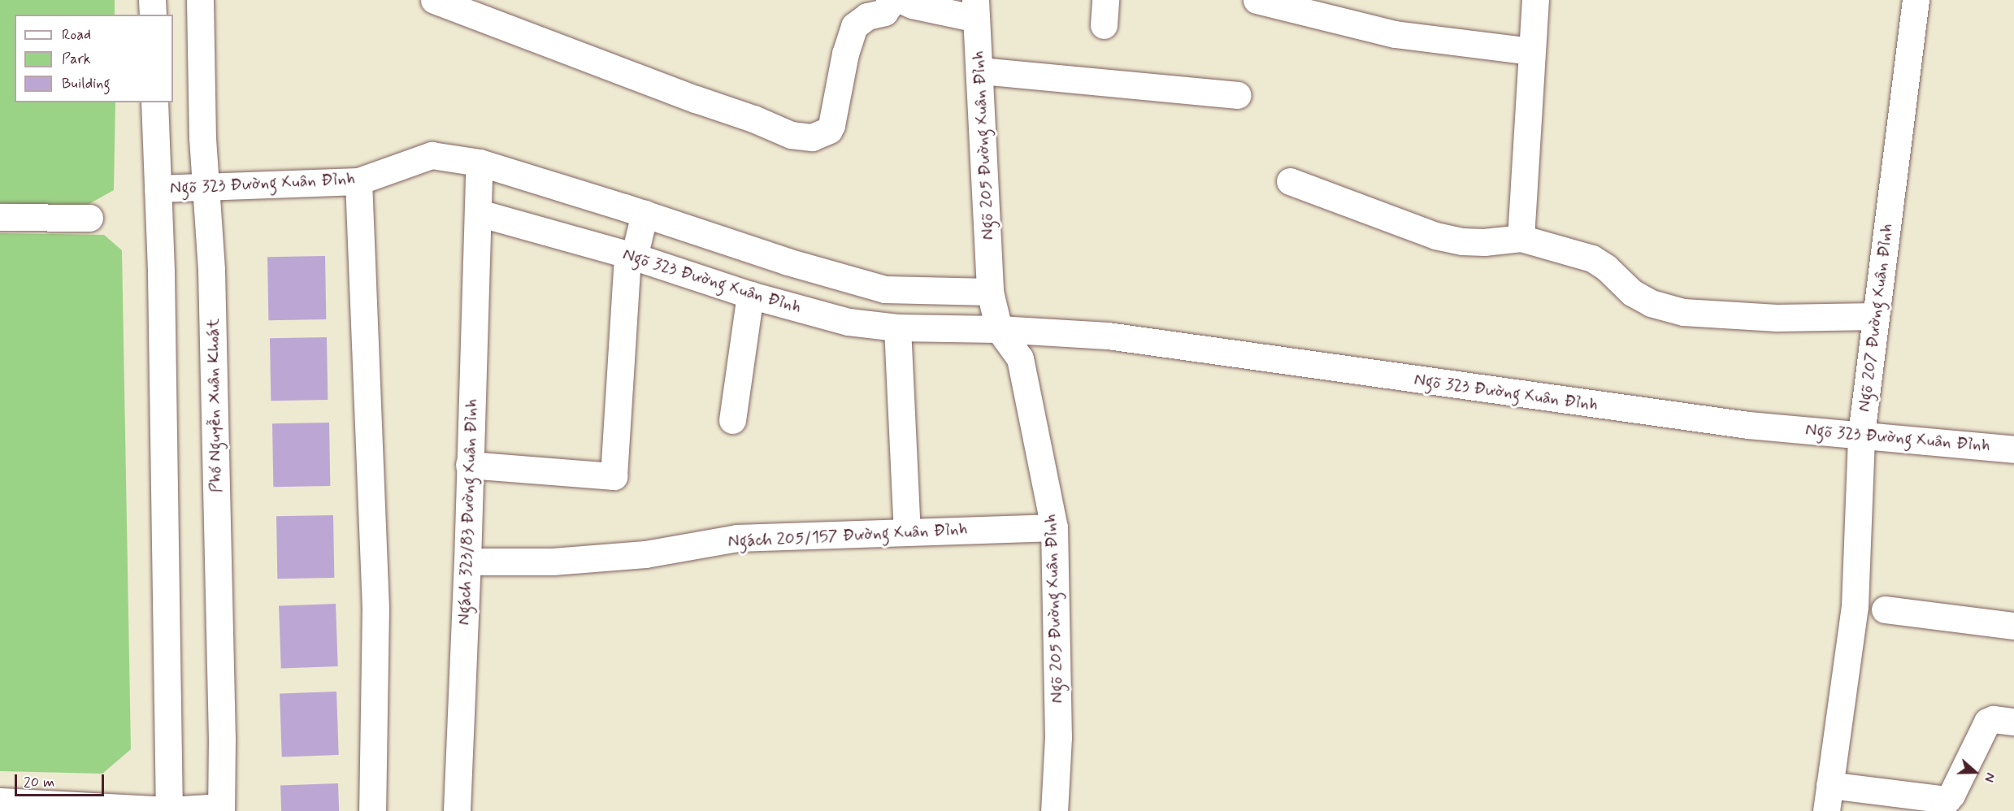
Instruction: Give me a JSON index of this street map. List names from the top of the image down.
{
  "streets": {
    "street": [
      "Ngõ 205 Đường Xuân Đỉnh",
      "Ngõ 323 Đường Xuân Đỉnh",
      "Ngõ 207 Đường Xuân Đỉnh",
      "Phố Nguyễn Xuân Khoát",
      "Ngách 323/83 Đường Xuân Đỉnh",
      "Ngách 205/157 Đường Xuân Đỉnh"
    ]
  },
  "crossings": [
    ["Ngõ 205 Đường Xuân Đỉnh", "Ngõ 323 Đường Xuân Đỉnh"],
    ["Ngõ 205 Đường Xuân Đỉnh", "Ngách 205/157 Đường Xuân Đỉnh"],
    ["Ngõ 323 Đường Xuân Đỉnh", "Ngõ 207 Đường Xuân Đỉnh"],
    ["Ngõ 323 Đường Xuân Đỉnh", "Phố Nguyễn Xuân Khoát"],
    ["Ngõ 323 Đường Xuân Đỉnh", "Ngách 323/83 Đường Xuân Đỉnh"],
    ["Ngách 323/83 Đường Xuân Đỉnh", "Ngách 205/157 Đường Xuân Đỉnh"]
  ],
  "legend": ["Road", "Park", "Building"],
  "scale_bar": "20 m",
  "north": "right"
}
